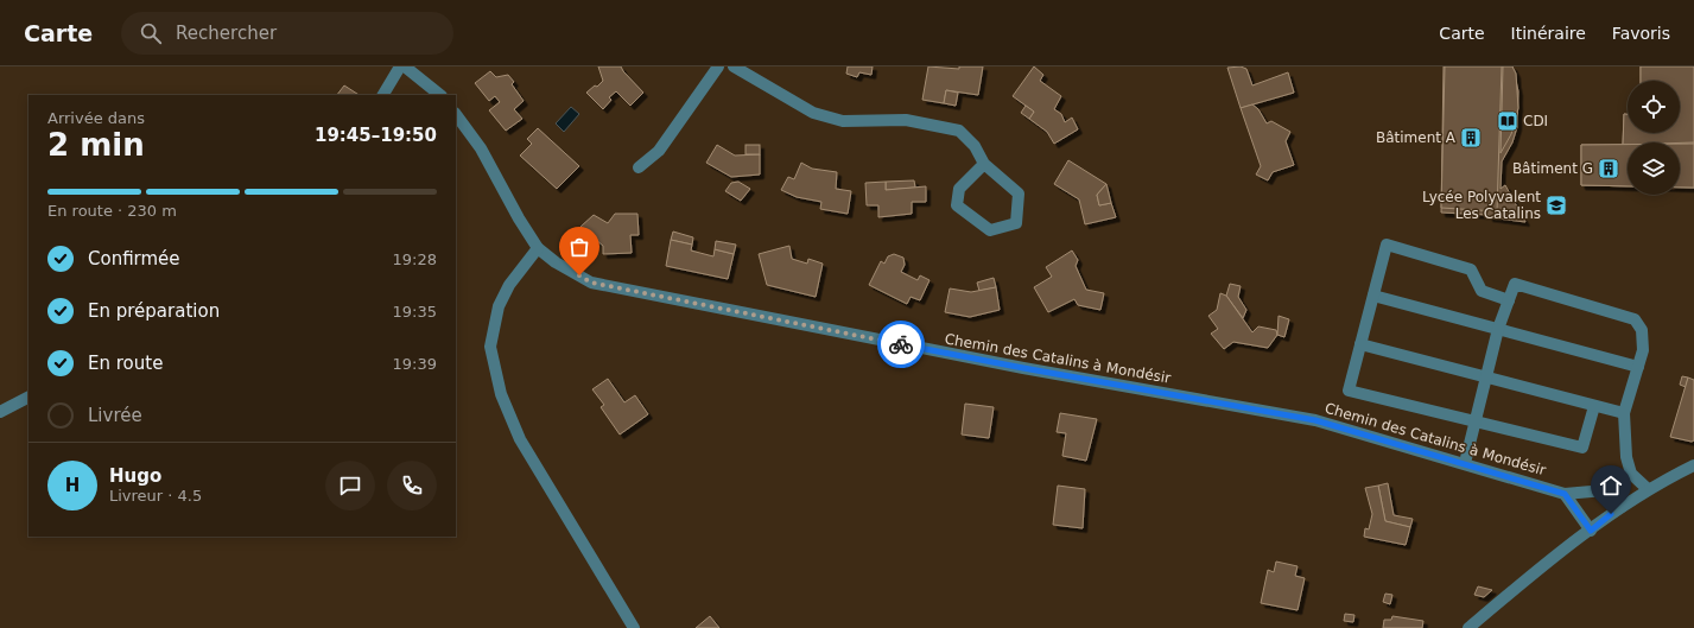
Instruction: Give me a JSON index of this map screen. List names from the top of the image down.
{
  "streets": {
    "street": ["Chemin des Catalins à Mondésir"]
  },
  "places": {
    "library": ["CDI"],
    "building": ["Bâtiment A", "Bâtiment G"],
    "school or university": ["Lycée Polyvalent Les Catalins"]
  },
  "page": {
    "header": "Carte",
    "search": "Rechercher",
    "nav": ["Carte", "Itinéraire", "Favoris"],
    "heading": ["2 min", "Arrivée dans", "19:45–19:50"],
    "panel": ["Hugo", "Livreur · 4.5"],
    "bar": "En route · 230 m",
    "list": [
      ["Confirmée", "19:28"],
      ["En préparation", "19:35"],
      ["En route", "19:39"],
      "Livrée"
    ],
    "round": "H"
  }
}
